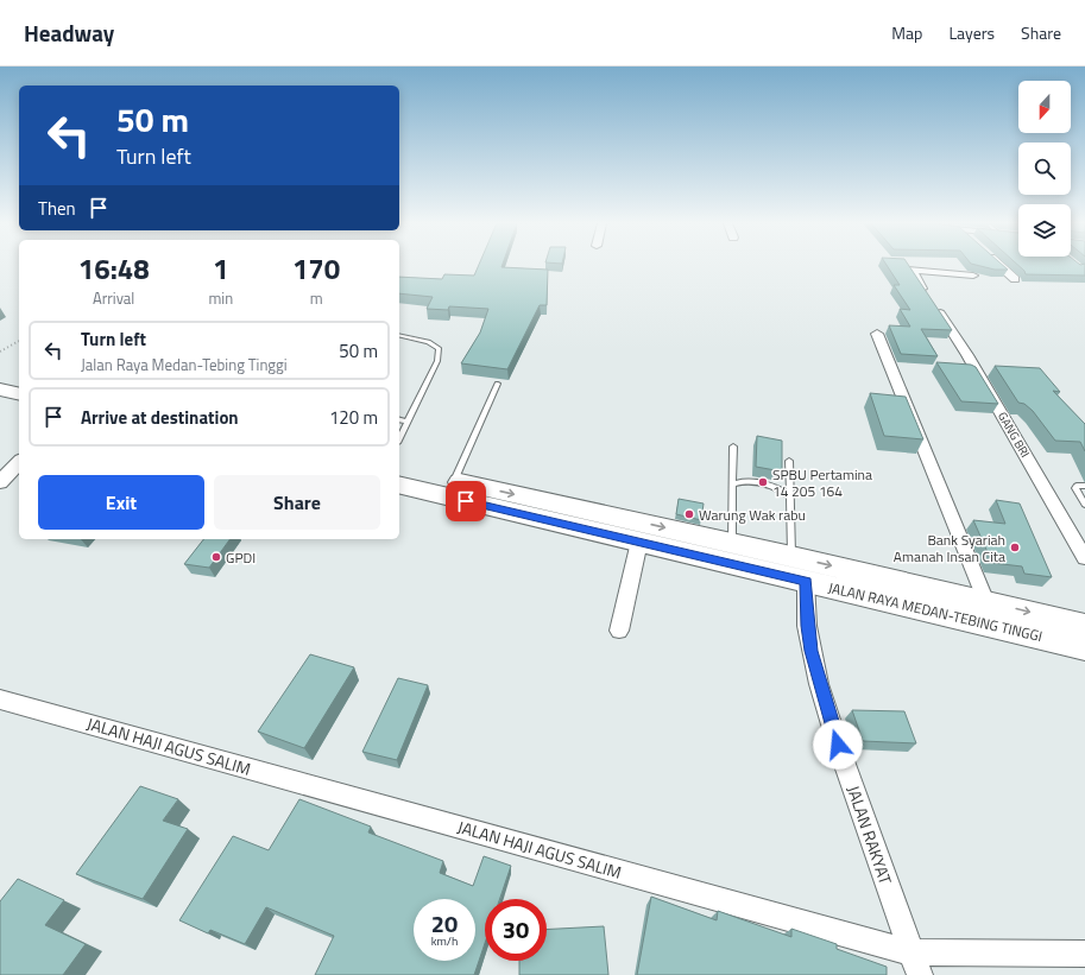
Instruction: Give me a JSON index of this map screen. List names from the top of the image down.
{
  "streets": {
    "highway": ["JALAN RAYA MEDAN-TEBING TINGGI"],
    "street": ["GANG BRI", "JALAN HAJI AGUS SALIM", "JALAN RAKYAT"]
  },
  "crossings": [
    ["JALAN RAYA MEDAN-TEBING TINGGI", "JALAN RAKYAT"],
    ["JALAN HAJI AGUS SALIM", "JALAN RAKYAT"]
  ],
  "places": [
    "SPBU Pertamina 14 205 164",
    "Warung Wak rabu",
    "Bank Syariah Amanah Insan Cita",
    "GPDI"
  ],
  "north": "bottom",
  "page": {
    "header": "Headway",
    "nav": ["Map", "Layers", "Share"],
    "turn": ["50 m", "Turn left"],
    "then": "Then",
    "eta": [
      "16:48",
      "Arrival",
      "1",
      "min",
      "170",
      "m"
    ],
    "list": [
      {
        "name": "Turn left",
        "note": "Jalan Raya Medan-Tebing Tinggi",
        "value": "50 m"
      },
      {
        "name": "Arrive at destination",
        "value": "120 m"
      }
    ],
    "buttons": ["Exit", "Share"],
    "speed": "20 km/h",
    "limit": "30"
  }
}
